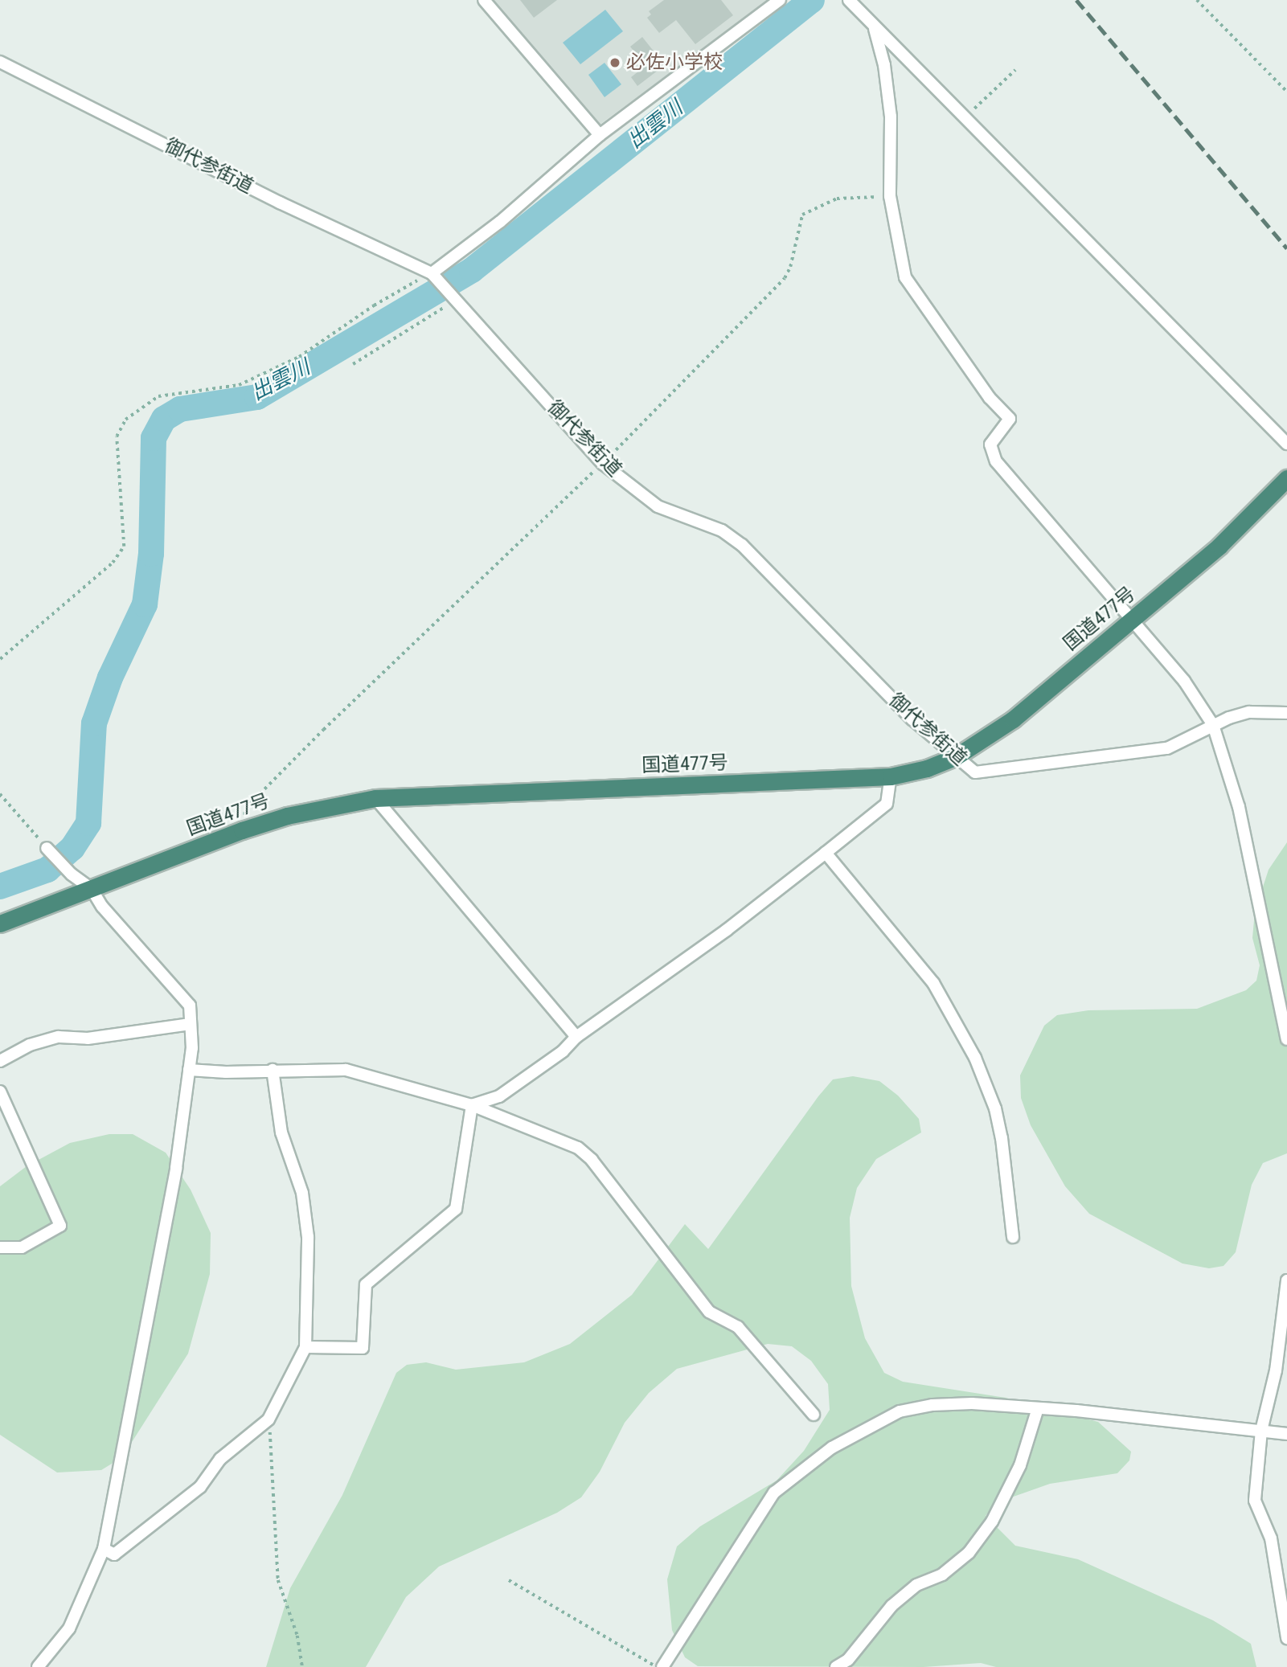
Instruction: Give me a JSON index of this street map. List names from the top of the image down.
{
  "streets": {
    "highway": ["国道477号"],
    "street": ["御代参街道"]
  },
  "crossings": [
    ["御代参街道", "国道477号"]
  ],
  "water": ["出雲川"],
  "places": ["必佐小学校"]
}
